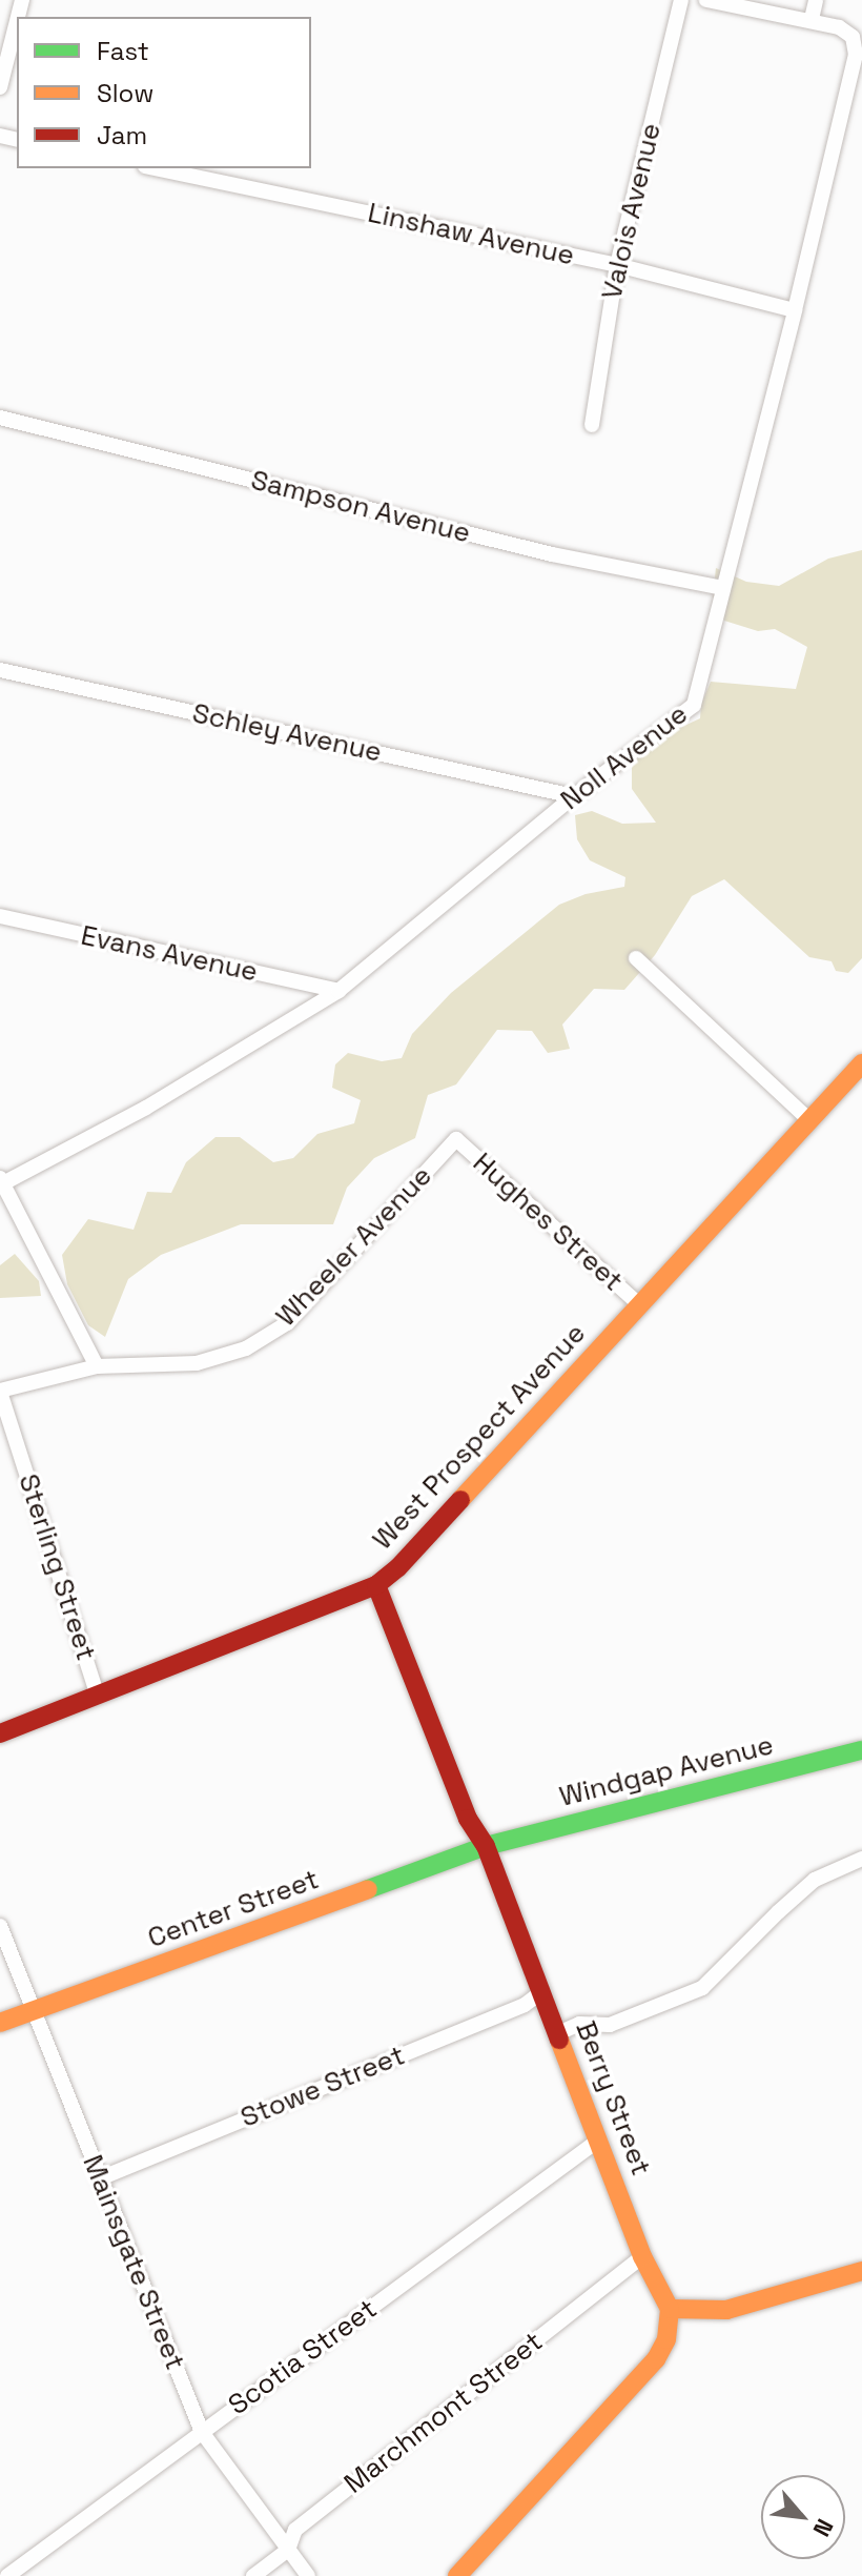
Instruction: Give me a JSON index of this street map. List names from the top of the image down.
{
  "streets": {
    "street": [
      "Valois Avenue",
      "Linshaw Avenue",
      "Sampson Avenue",
      "Schley Avenue",
      "Noll Avenue",
      "Evans Avenue",
      "Hughes Street",
      "Wheeler Avenue",
      "West Prospect Avenue",
      "Sterling Street",
      "Windgap Avenue",
      "Center Street",
      "Stowe Street",
      "Berry Street",
      "Mainsgate Street",
      "Scotia Street",
      "Marchmont Street"
    ]
  },
  "crossings": [
    ["Valois Avenue", "Linshaw Avenue"],
    ["Linshaw Avenue", "Noll Avenue"],
    ["Sampson Avenue", "Noll Avenue"],
    ["Schley Avenue", "Noll Avenue"],
    ["Noll Avenue", "Evans Avenue"],
    ["Hughes Street", "Wheeler Avenue"],
    ["Hughes Street", "West Prospect Avenue"],
    ["Wheeler Avenue", "Sterling Street"],
    ["West Prospect Avenue", "Sterling Street"],
    ["West Prospect Avenue", "Berry Street"],
    ["Windgap Avenue", "Center Street"],
    ["Windgap Avenue", "Berry Street"],
    ["Center Street", "Berry Street"],
    ["Center Street", "Mainsgate Street"],
    ["Stowe Street", "Berry Street"],
    ["Stowe Street", "Mainsgate Street"],
    ["Berry Street", "Scotia Street"],
    ["Berry Street", "Marchmont Street"],
    ["Mainsgate Street", "Scotia Street"],
    ["Mainsgate Street", "Marchmont Street"]
  ],
  "legend": ["Fast", "Slow", "Jam"],
  "north": "bottom right"
}
